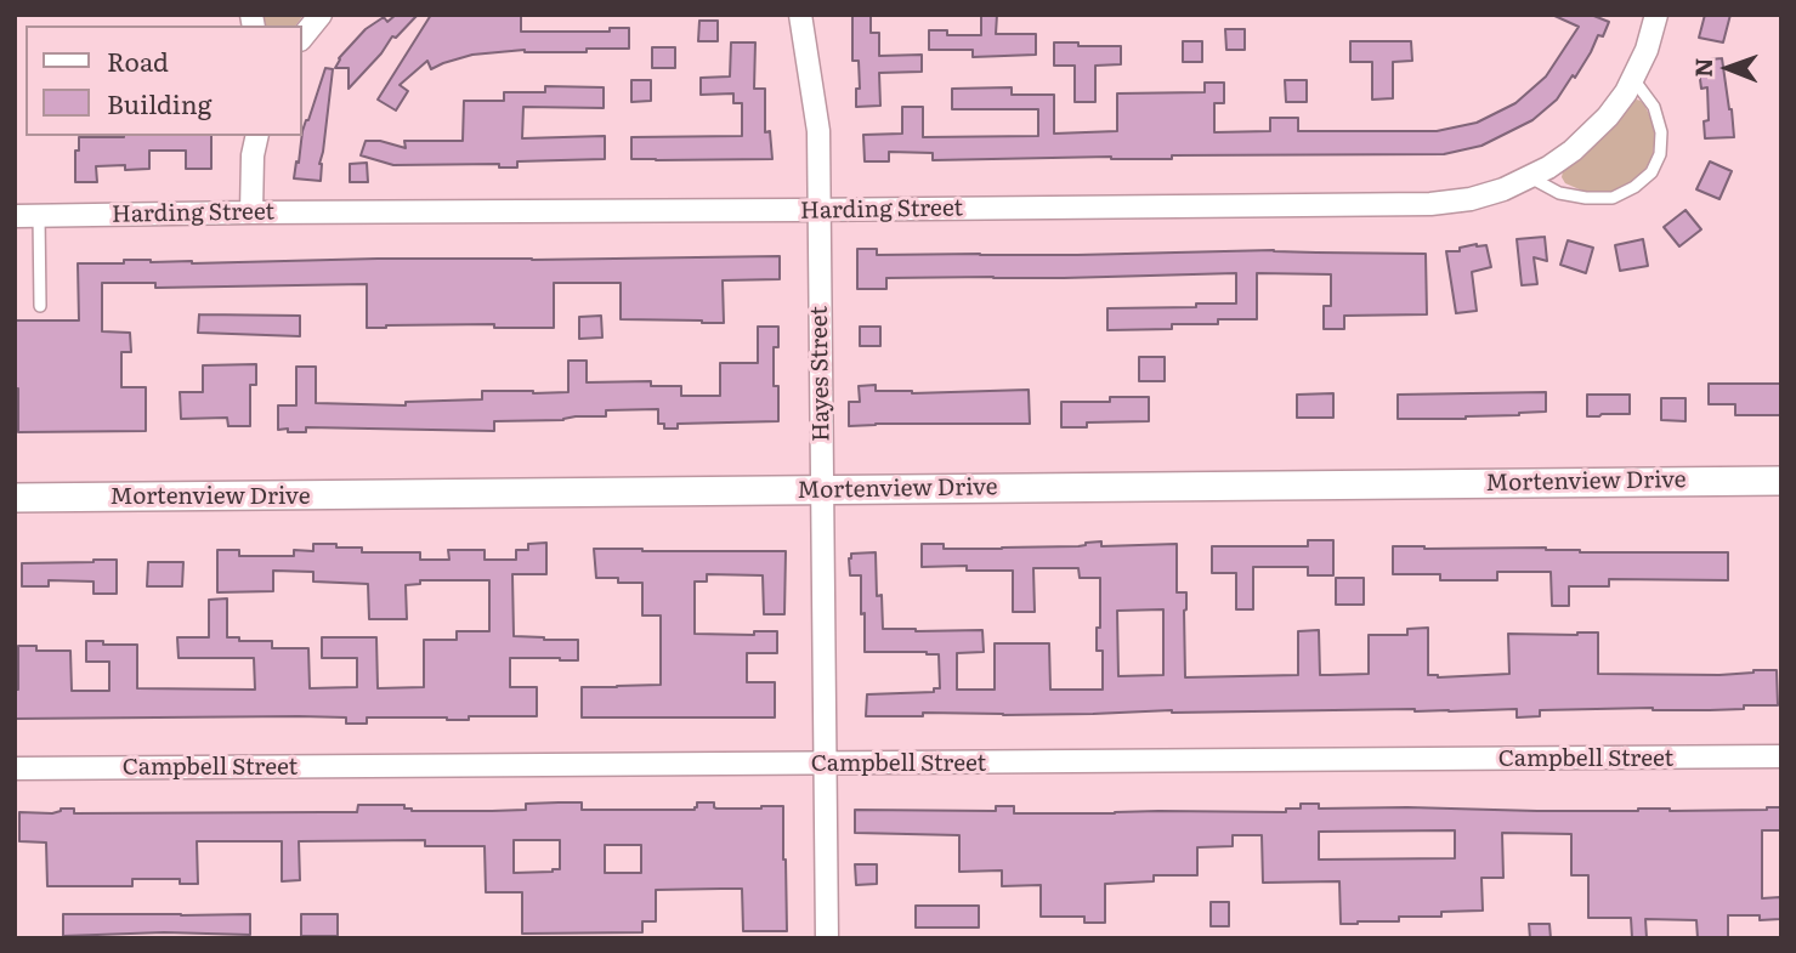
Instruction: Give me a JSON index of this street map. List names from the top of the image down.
{
  "streets": {
    "street": [
      "Harding Street",
      "Hayes Street",
      "Mortenview Drive",
      "Campbell Street"
    ]
  },
  "crossings": [
    ["Harding Street", "Hayes Street"],
    ["Hayes Street", "Mortenview Drive"],
    ["Hayes Street", "Campbell Street"]
  ],
  "legend": ["Road", "Building"],
  "north": "left"
}
